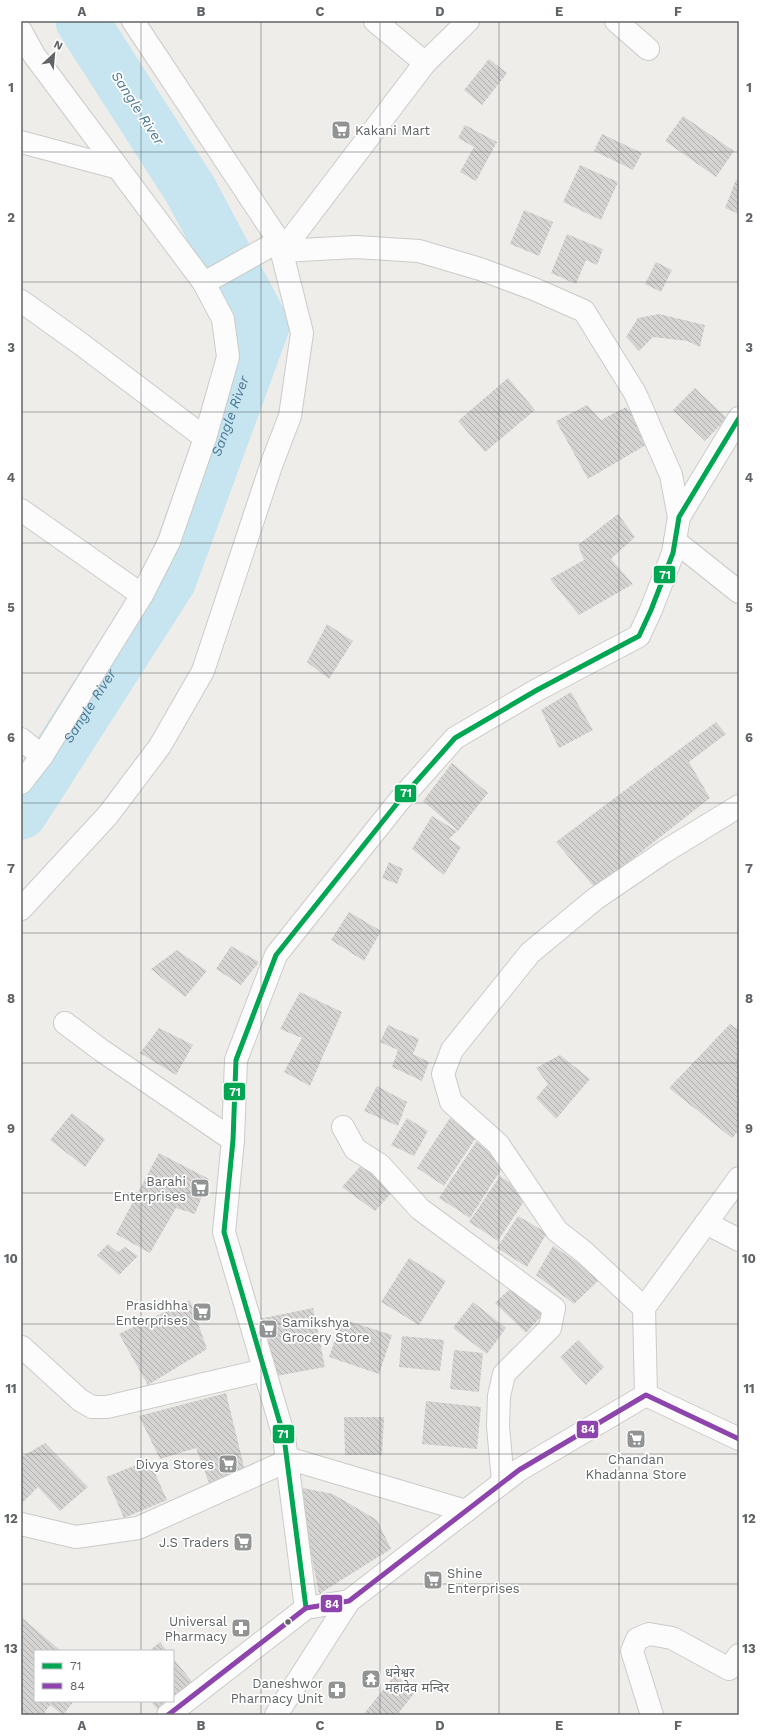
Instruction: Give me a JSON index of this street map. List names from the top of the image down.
{
  "water": ["Sangle River"],
  "places": {
    "supermarket": [
      "Kakani Mart",
      "Barahi Enterprises",
      "Prasidhha Enterprises",
      "Samikshya Grocery Store",
      "Chandan Khadanna Store",
      "Divya Stores",
      "J.S Traders",
      "Shine Enterprises"
    ],
    "pharmacy": ["Universal Pharmacy", "Daneshwor Pharmacy Unit"],
    "temple": ["धनेश्वर महादेव मन्दिर"]
  },
  "lines": ["transit line 71", "transit line 84"],
  "legend": ["71", "84"],
  "north": "top right",
  "grid": {
    "columns": [
      "A",
      "B",
      "C",
      "D",
      "E",
      "F"
    ],
    "rows": [
      "1",
      "2",
      "3",
      "4",
      "5",
      "6",
      "7",
      "8",
      "9",
      "10",
      "11",
      "12",
      "13"
    ]
  }
}
